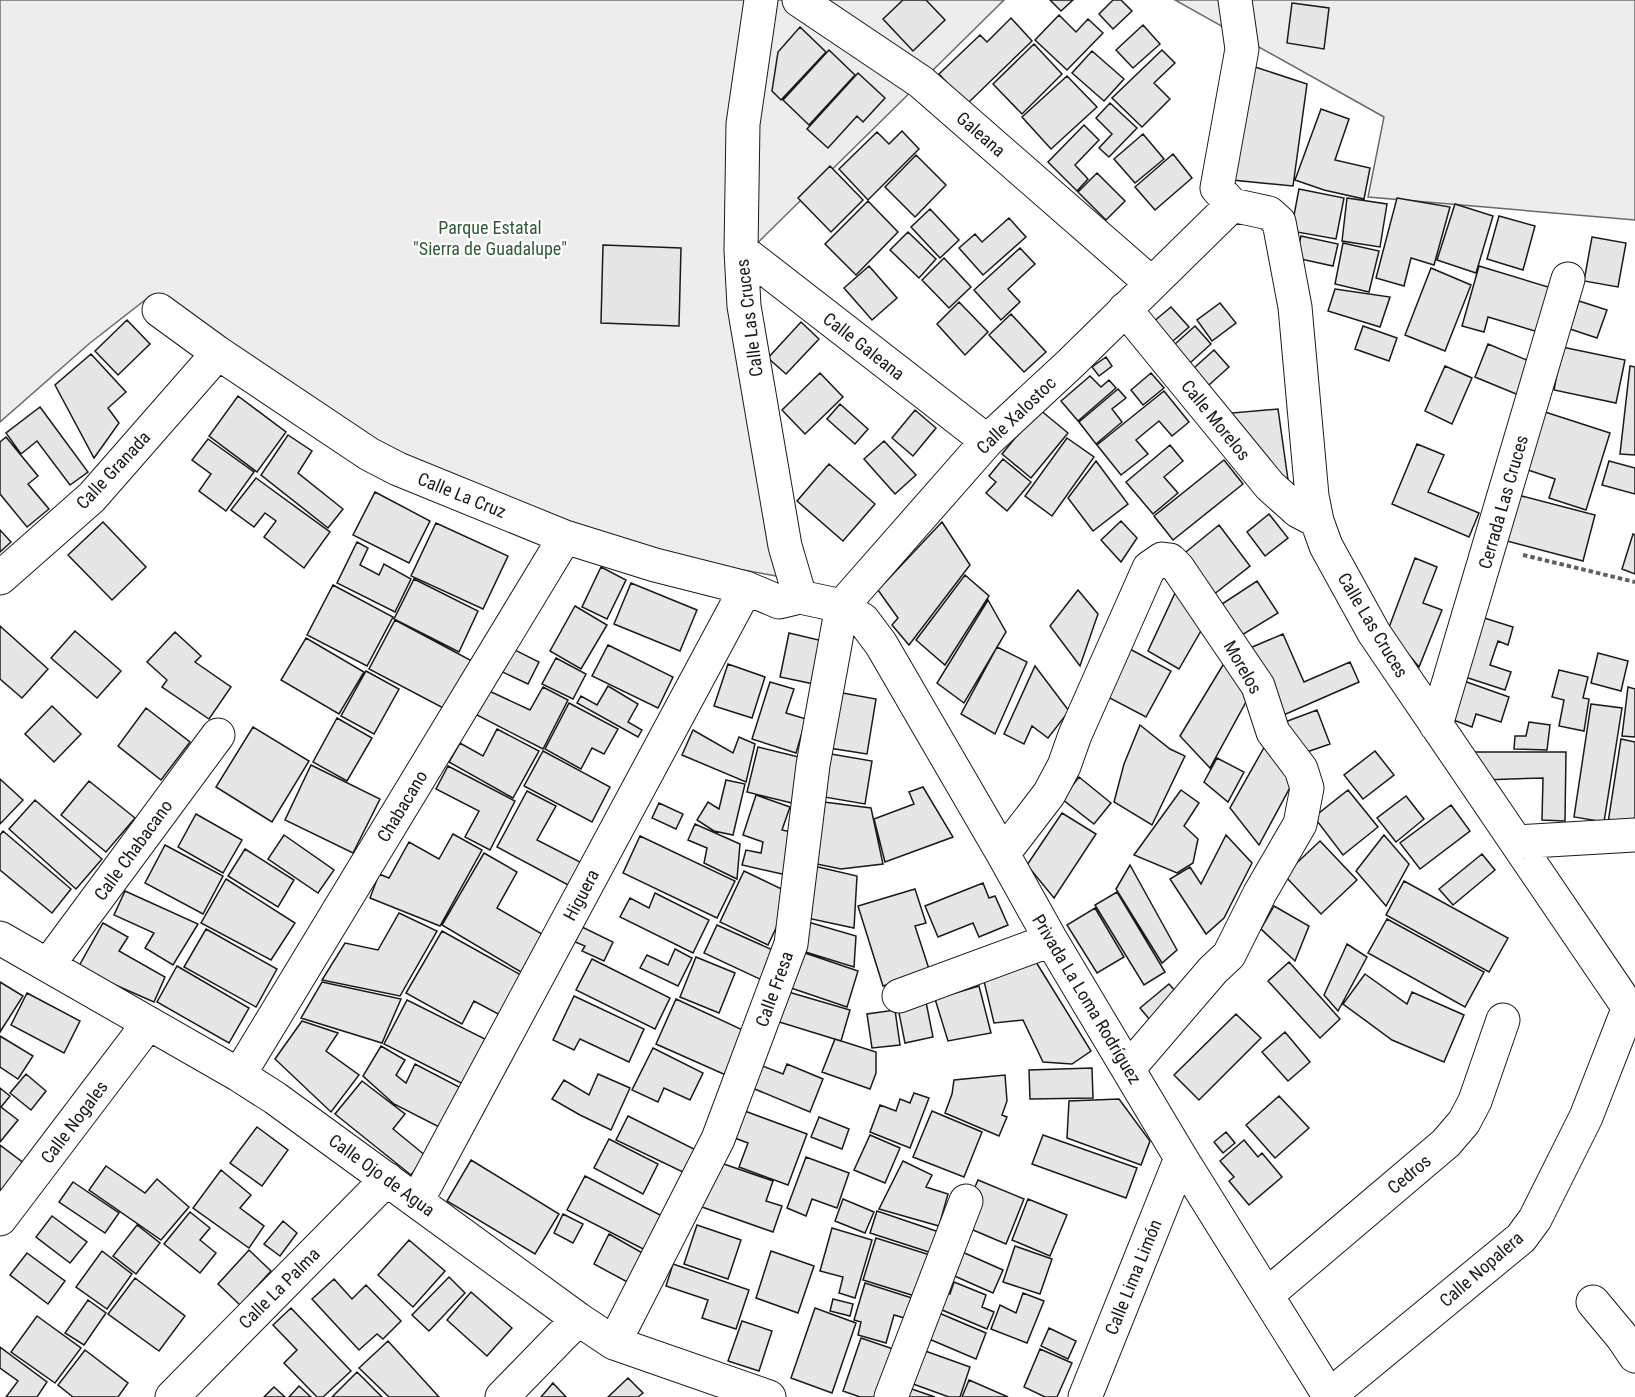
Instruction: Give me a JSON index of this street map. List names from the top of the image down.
{
  "streets": {
    "street": [
      "Galeana",
      "Calle Las Cruces",
      "Calle Galeana",
      "Calle Xalostoc",
      "Calle Morelos",
      "Calle Granada",
      "Calle La Cruz",
      "Cerrada Las Cruces",
      "Morelos",
      "Chabacano",
      "Calle Chabacano",
      "Higuera",
      "Calle Fresa",
      "Privada La Loma Rodríguez",
      "Calle Nogales",
      "Cedros",
      "Calle Ojo de Agua",
      "Calle Nopalera",
      "Calle Lima Limón",
      "Calle La Palma"
    ]
  },
  "crossings": [
    ["Galeana", "Calle Xalostoc"],
    ["Calle Las Cruces", "Calle Galeana"],
    ["Calle Las Cruces", "Calle Xalostoc"],
    ["Calle Las Cruces", "Calle Morelos"],
    ["Calle Las Cruces", "Calle La Cruz"],
    ["Calle Las Cruces", "Cerrada Las Cruces"],
    ["Calle Las Cruces", "Calle Nopalera"],
    ["Calle Galeana", "Calle Xalostoc"],
    ["Calle Xalostoc", "Calle Morelos"],
    ["Calle Xalostoc", "Calle Fresa"],
    ["Calle Xalostoc", "Privada La Loma Rodríguez"],
    ["Calle Granada", "Calle La Cruz"],
    ["Calle La Cruz", "Chabacano"],
    ["Calle La Cruz", "Higuera"],
    ["Morelos", "Privada La Loma Rodríguez"],
    ["Chabacano", "Calle Ojo de Agua"],
    ["Calle Chabacano", "Calle Ojo de Agua"],
    ["Higuera", "Calle Ojo de Agua"],
    ["Calle Fresa", "Privada La Loma Rodríguez"],
    ["Calle Fresa", "Calle Ojo de Agua"],
    ["Privada La Loma Rodríguez", "Cedros"],
    ["Privada La Loma Rodríguez", "Calle Nopalera"],
    ["Privada La Loma Rodríguez", "Calle Lima Limón"],
    ["Calle Nogales", "Calle Ojo de Agua"],
    ["Calle Ojo de Agua", "Calle La Palma"]
  ],
  "parks": ["Parque Estatal \"Sierra de Guadalupe\""]
}
